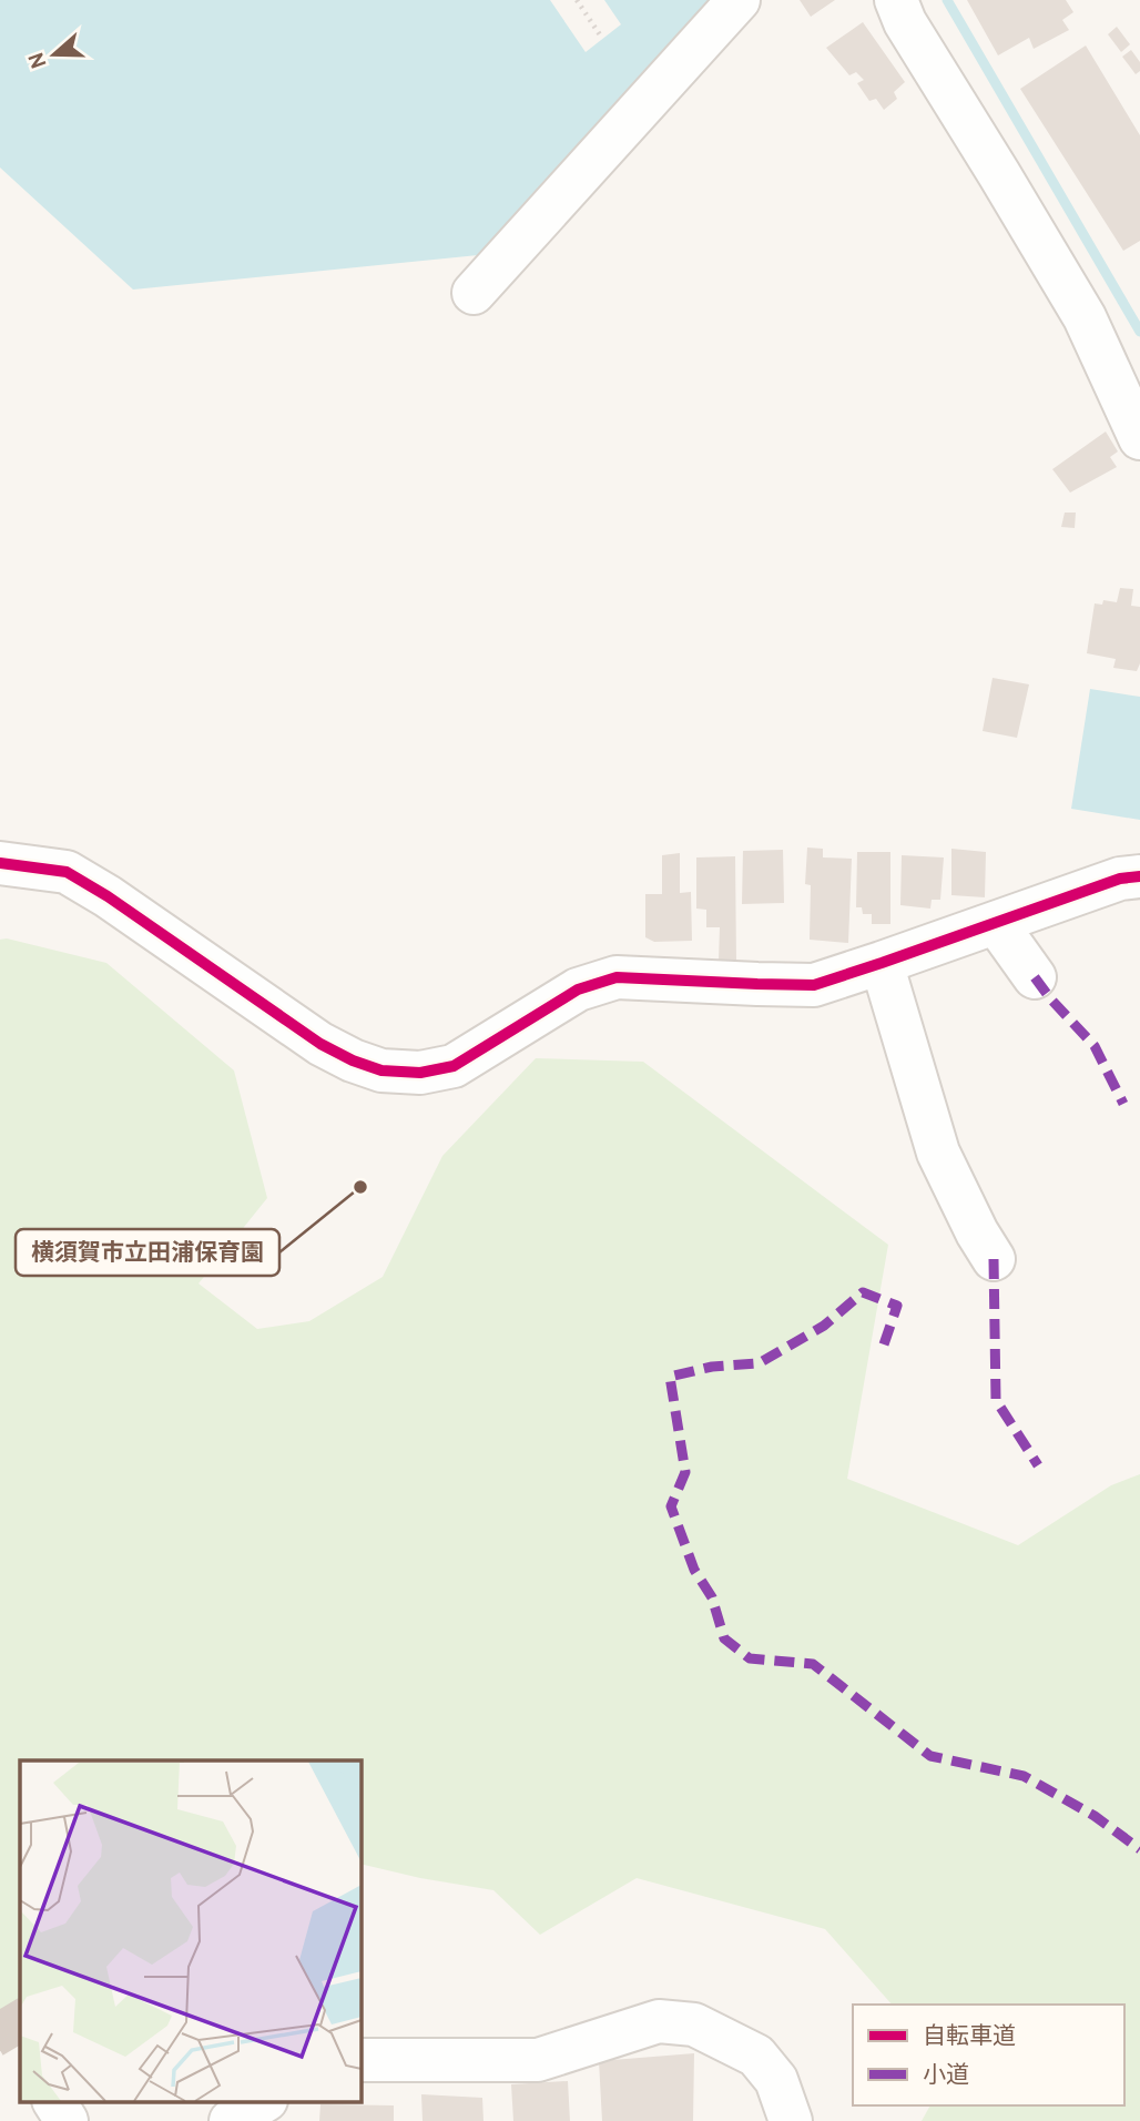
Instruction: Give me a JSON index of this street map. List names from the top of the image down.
{
  "places": ["横須賀市立田浦保育園"],
  "legend": ["自転車道", "小道"],
  "north": "left"
}
